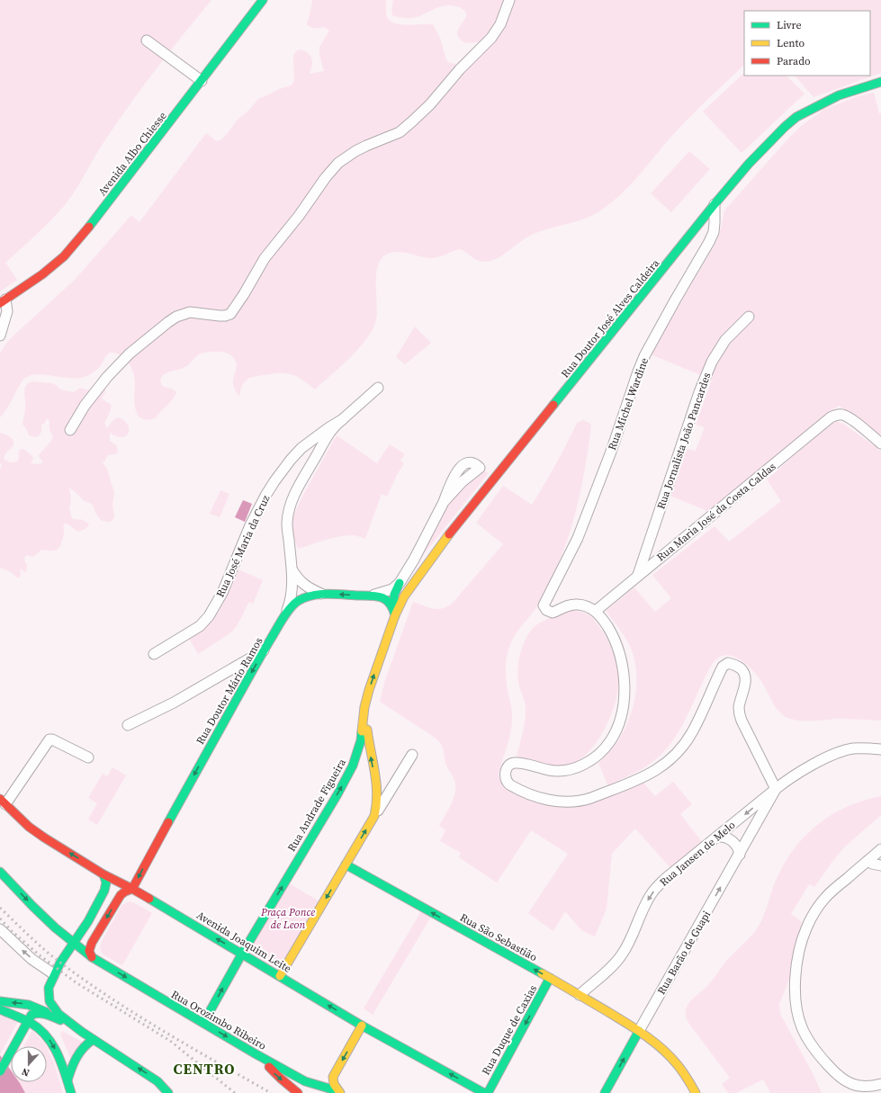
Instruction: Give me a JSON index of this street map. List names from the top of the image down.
{
  "streets": {
    "street": [
      "Avenida Albo Chiesse",
      "Rua Doutor José Alves Caldeira",
      "Rua Michel Wardine",
      "Rua Jornalista João Pancardes",
      "Rua Maria José da Costa Caldas",
      "Rua José Maria da Cruz",
      "Rua Doutor Mário Ramos",
      "Rua Andrade Figueira",
      "Rua Jansen de Melo",
      "Rua São Sebastião",
      "Avenida Joaquim Leite",
      "Rua Barão de Guapi",
      "Rua Orozimbo Ribeiro",
      "Rua Duque de Caxias"
    ]
  },
  "crossings": [
    ["Rua Doutor José Alves Caldeira", "Rua Michel Wardine"],
    ["Rua Doutor José Alves Caldeira", "Rua Andrade Figueira"],
    ["Rua Michel Wardine", "Rua Maria José da Costa Caldas"],
    ["Rua Jornalista João Pancardes", "Rua Maria José da Costa Caldas"],
    ["Rua José Maria da Cruz", "Rua Doutor Mário Ramos"],
    ["Rua Doutor Mário Ramos", "Avenida Joaquim Leite"],
    ["Rua Andrade Figueira", "Avenida Joaquim Leite"],
    ["Rua Andrade Figueira", "Rua Orozimbo Ribeiro"],
    ["Rua Jansen de Melo", "Rua São Sebastião"],
    ["Rua Jansen de Melo", "Rua Barão de Guapi"],
    ["Rua São Sebastião", "Rua Barão de Guapi"],
    ["Rua São Sebastião", "Rua Duque de Caxias"]
  ],
  "one_way": [
    "Rua Jansen de Melo",
    "Rua São Sebastião",
    "Avenida Joaquim Leite",
    "Rua Barão de Guapi",
    "Rua Duque de Caxias"
  ],
  "districts": ["CENTRO"],
  "parks": ["Praça Ponce de Leon"],
  "legend": ["Livre", "Lento", "Parado"],
  "north": "bottom"
}
